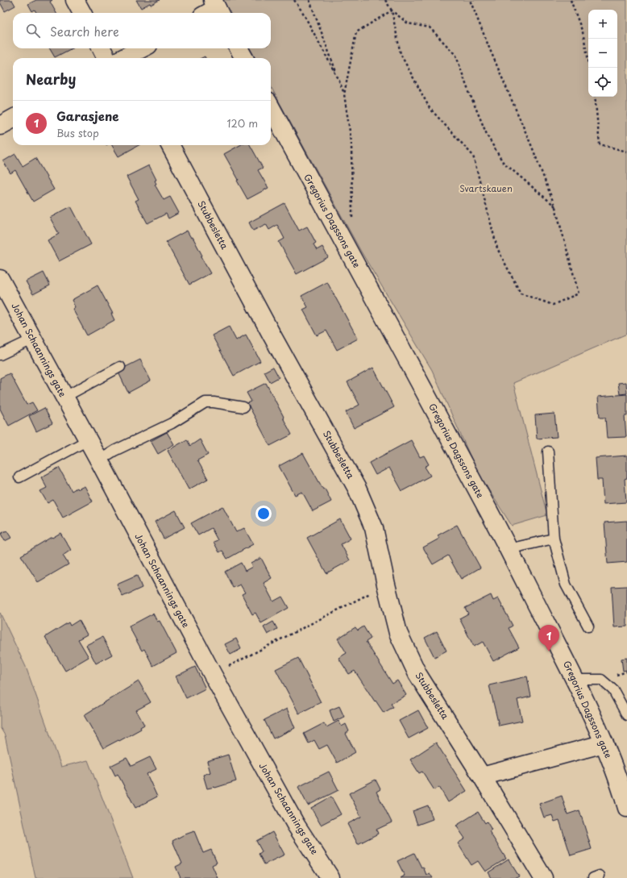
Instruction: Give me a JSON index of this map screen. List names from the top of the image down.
{
  "streets": {
    "street": ["Gregorius Dagssons gate", "Stubbesletta", "Johan Schaannings gate"]
  },
  "parks": ["Svartskauen"],
  "page": {
    "map_buttons": ["+", "−"],
    "search": "Search here",
    "heading": "Nearby",
    "list": [
      {
        "mark": "1",
        "name": "Garasjene",
        "note": "Bus stop",
        "value": "120 m"
      }
    ],
    "pins": "1"
  }
}
